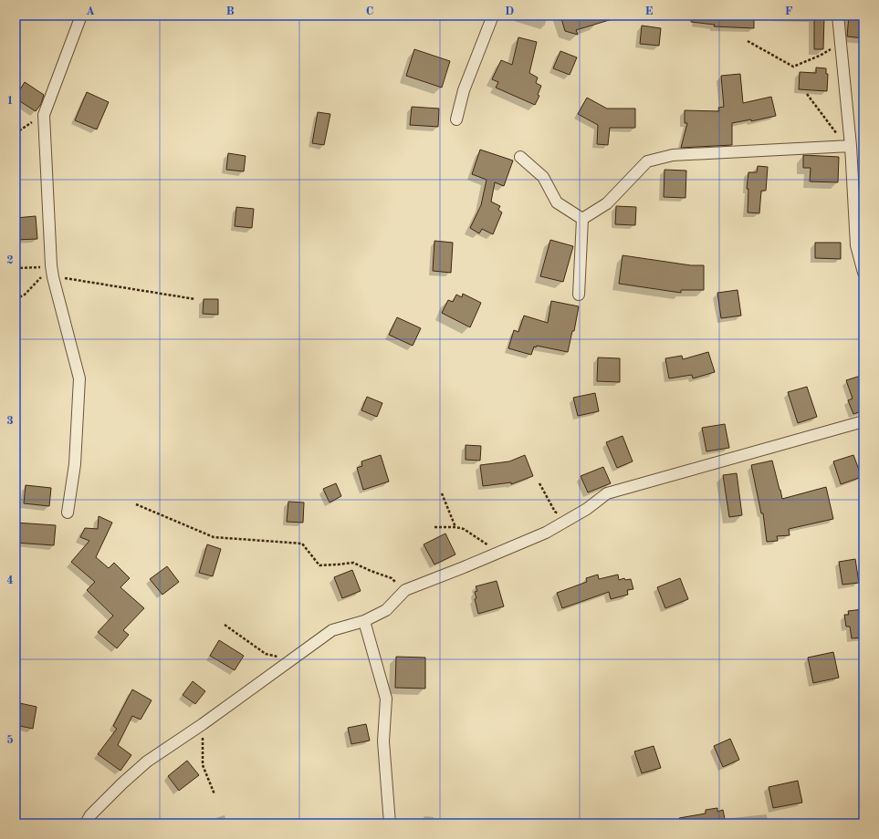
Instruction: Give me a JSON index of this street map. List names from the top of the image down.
{
  "grid": {
    "columns": [
      "A",
      "B",
      "C",
      "D",
      "E",
      "F"
    ],
    "rows": [
      "1",
      "2",
      "3",
      "4",
      "5"
    ]
  }
}
